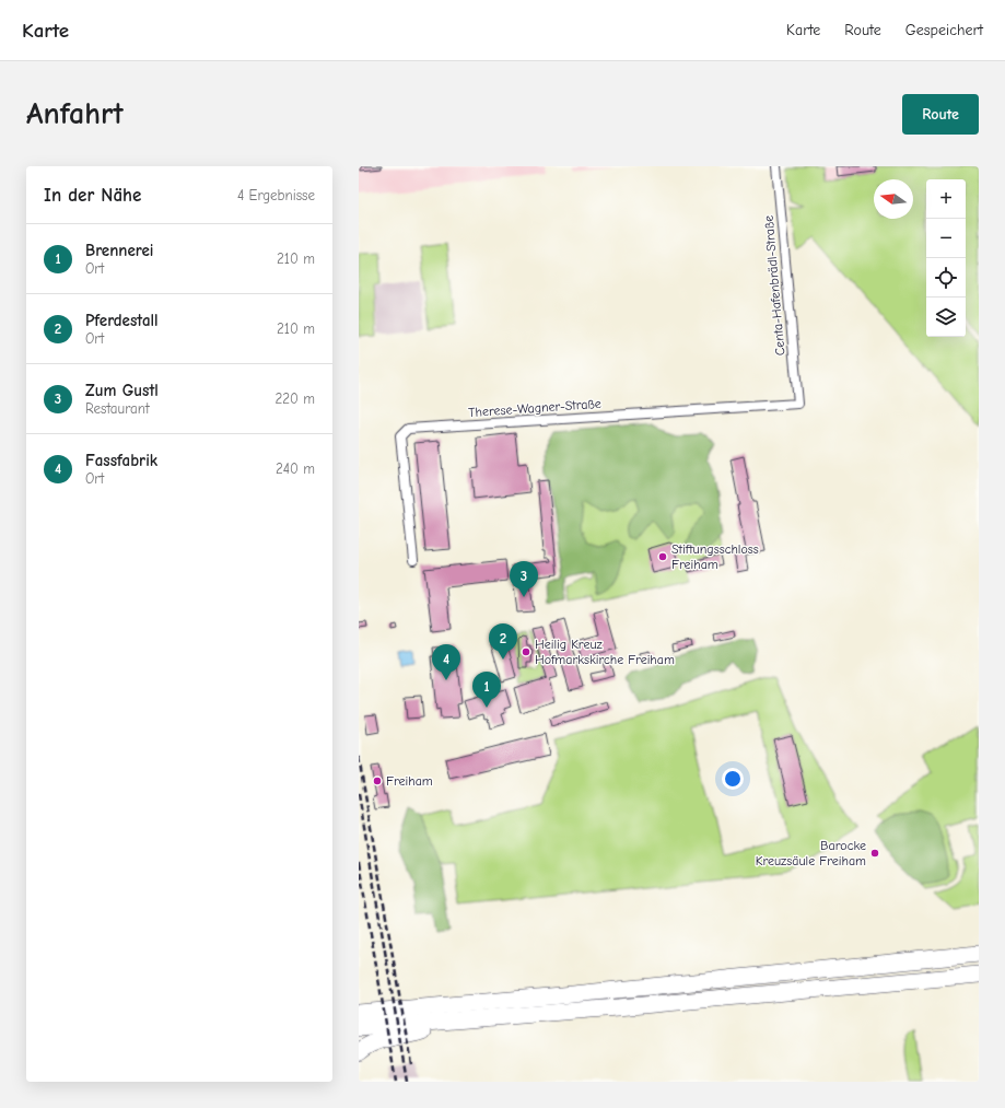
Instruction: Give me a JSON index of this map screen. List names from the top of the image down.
{
  "streets": {
    "street": ["Centa-Hafenbrädl-Straße", "Therese-Wagner-Straße"]
  },
  "crossings": [
    ["Centa-Hafenbrädl-Straße", "Therese-Wagner-Straße"]
  ],
  "places": [
    "Stiftungsschloss Freiham",
    "Heilig Kreuz Hofmarkskirche Freiham",
    "Freiham",
    "Barocke Kreuzsäule Freiham"
  ],
  "north": "left",
  "page": {
    "header": "Karte",
    "nav": ["Karte", "Route", "Gespeichert"],
    "buttons": "Route",
    "title": "Anfahrt",
    "heading": ["In der Nähe", "4 Ergebnisse"],
    "map_buttons": ["+", "−"],
    "list": [
      {
        "mark": "1",
        "name": "Brennerei",
        "note": "Ort",
        "value": "210 m"
      },
      {
        "mark": "2",
        "name": "Pferdestall",
        "note": "Ort",
        "value": "210 m"
      },
      {
        "mark": "3",
        "name": "Zum Gustl",
        "note": "Restaurant",
        "value": "220 m"
      },
      {
        "mark": "4",
        "name": "Fassfabrik",
        "note": "Ort",
        "value": "240 m"
      }
    ],
    "pins": [
      "3",
      "2",
      "4",
      "1"
    ]
  }
}
